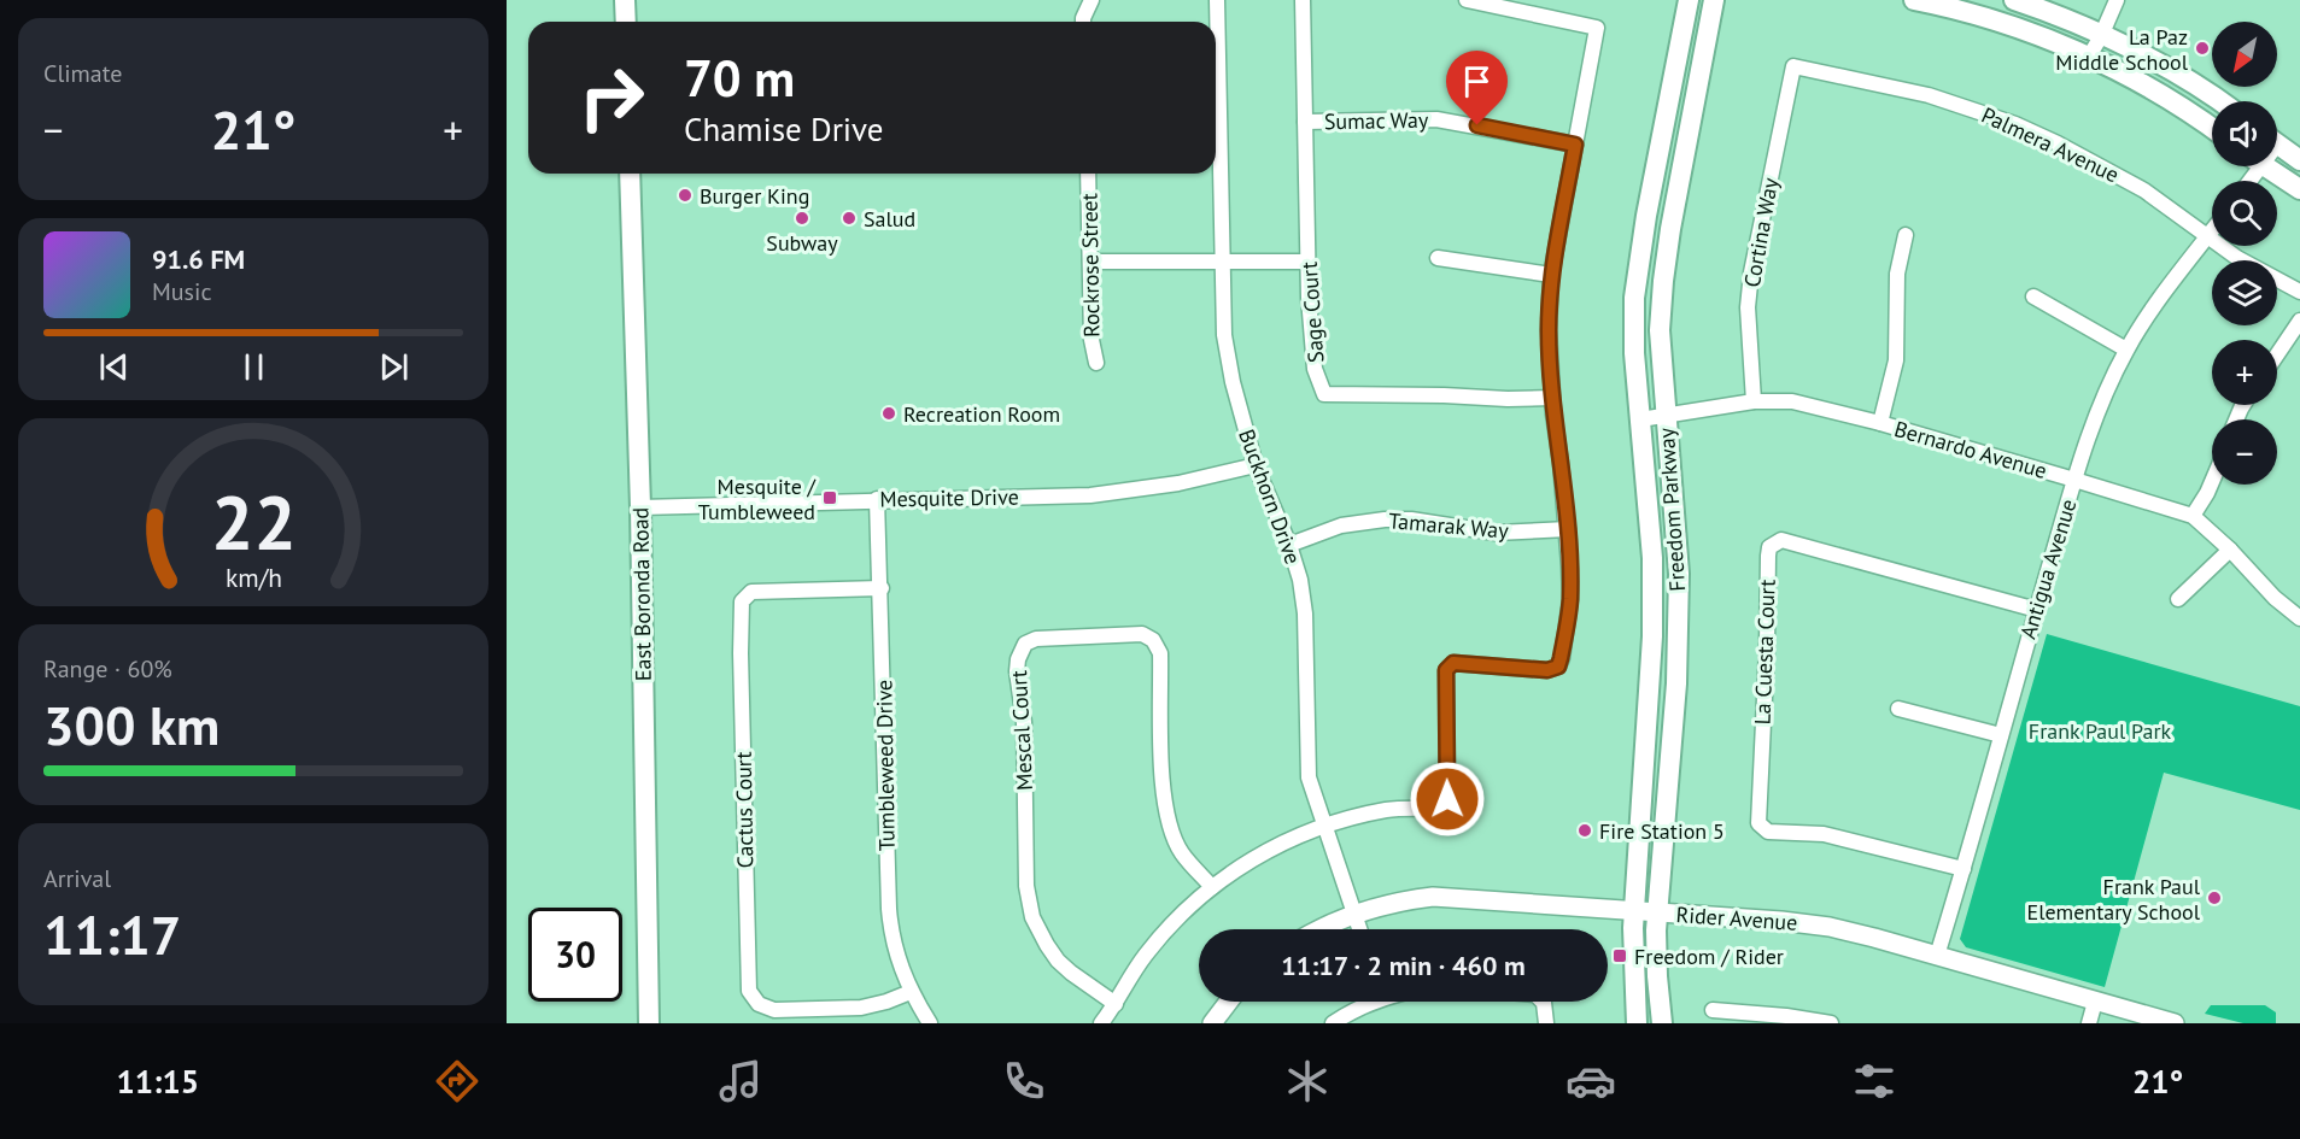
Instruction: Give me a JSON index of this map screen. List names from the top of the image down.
{
  "streets": {
    "main road": ["Freedom Parkway", "East Boronda Road"],
    "street": [
      "Sumac Way",
      "Palmera Avenue",
      "Cortina Way",
      "Rockrose Street",
      "Sage Court",
      "Bernardo Avenue",
      "Buckhorn Drive",
      "Mesquite Drive",
      "Tamarak Way",
      "Antigua Avenue",
      "La Cuesta Court",
      "Mescal Court",
      "Tumbleweed Drive",
      "Cactus Court",
      "Rider Avenue"
    ]
  },
  "crossings": [
    ["Sumac Way", "Sage Court"],
    ["Palmera Avenue", "Cortina Way"],
    ["Palmera Avenue", "Antigua Avenue"],
    ["Cortina Way", "Bernardo Avenue"],
    ["Bernardo Avenue", "Freedom Parkway"],
    ["Bernardo Avenue", "Antigua Avenue"],
    ["Buckhorn Drive", "Mesquite Drive"],
    ["Buckhorn Drive", "Tamarak Way"],
    ["Buckhorn Drive", "Rider Avenue"],
    ["Mesquite Drive", "East Boronda Road"],
    ["Mesquite Drive", "Tumbleweed Drive"],
    ["Freedom Parkway", "Rider Avenue"],
    ["Antigua Avenue", "La Cuesta Court"],
    ["Antigua Avenue", "Rider Avenue"],
    ["Tumbleweed Drive", "Cactus Court"]
  ],
  "parks": ["Frank Paul Park"],
  "places": {
    "other": [
      "La Paz Middle School",
      "Burger King",
      "Subway",
      "Salud",
      "Recreation Room",
      "Fire Station 5",
      "Frank Paul Elementary School"
    ],
    "transit": ["Mesquite / Tumbleweed", "Freedom / Rider"]
  },
  "north": "bottom left",
  "page": {
    "tile": [
      "Climate",
      ["Range · 60%", "300 km"],
      ["Arrival", "11:17"]
    ],
    "map_buttons": ["+", "−"],
    "turn": ["70 m", "Chamise Drive"],
    "heat": ["−", "21°", "+"],
    "song": ["91.6 FM", "Music"],
    "limit": "30",
    "trip": "11:17 · 2 min · 460 m",
    "tabs": ["11:15", "21°"],
    "gauge": ["22", "km/h"]
  }
}
